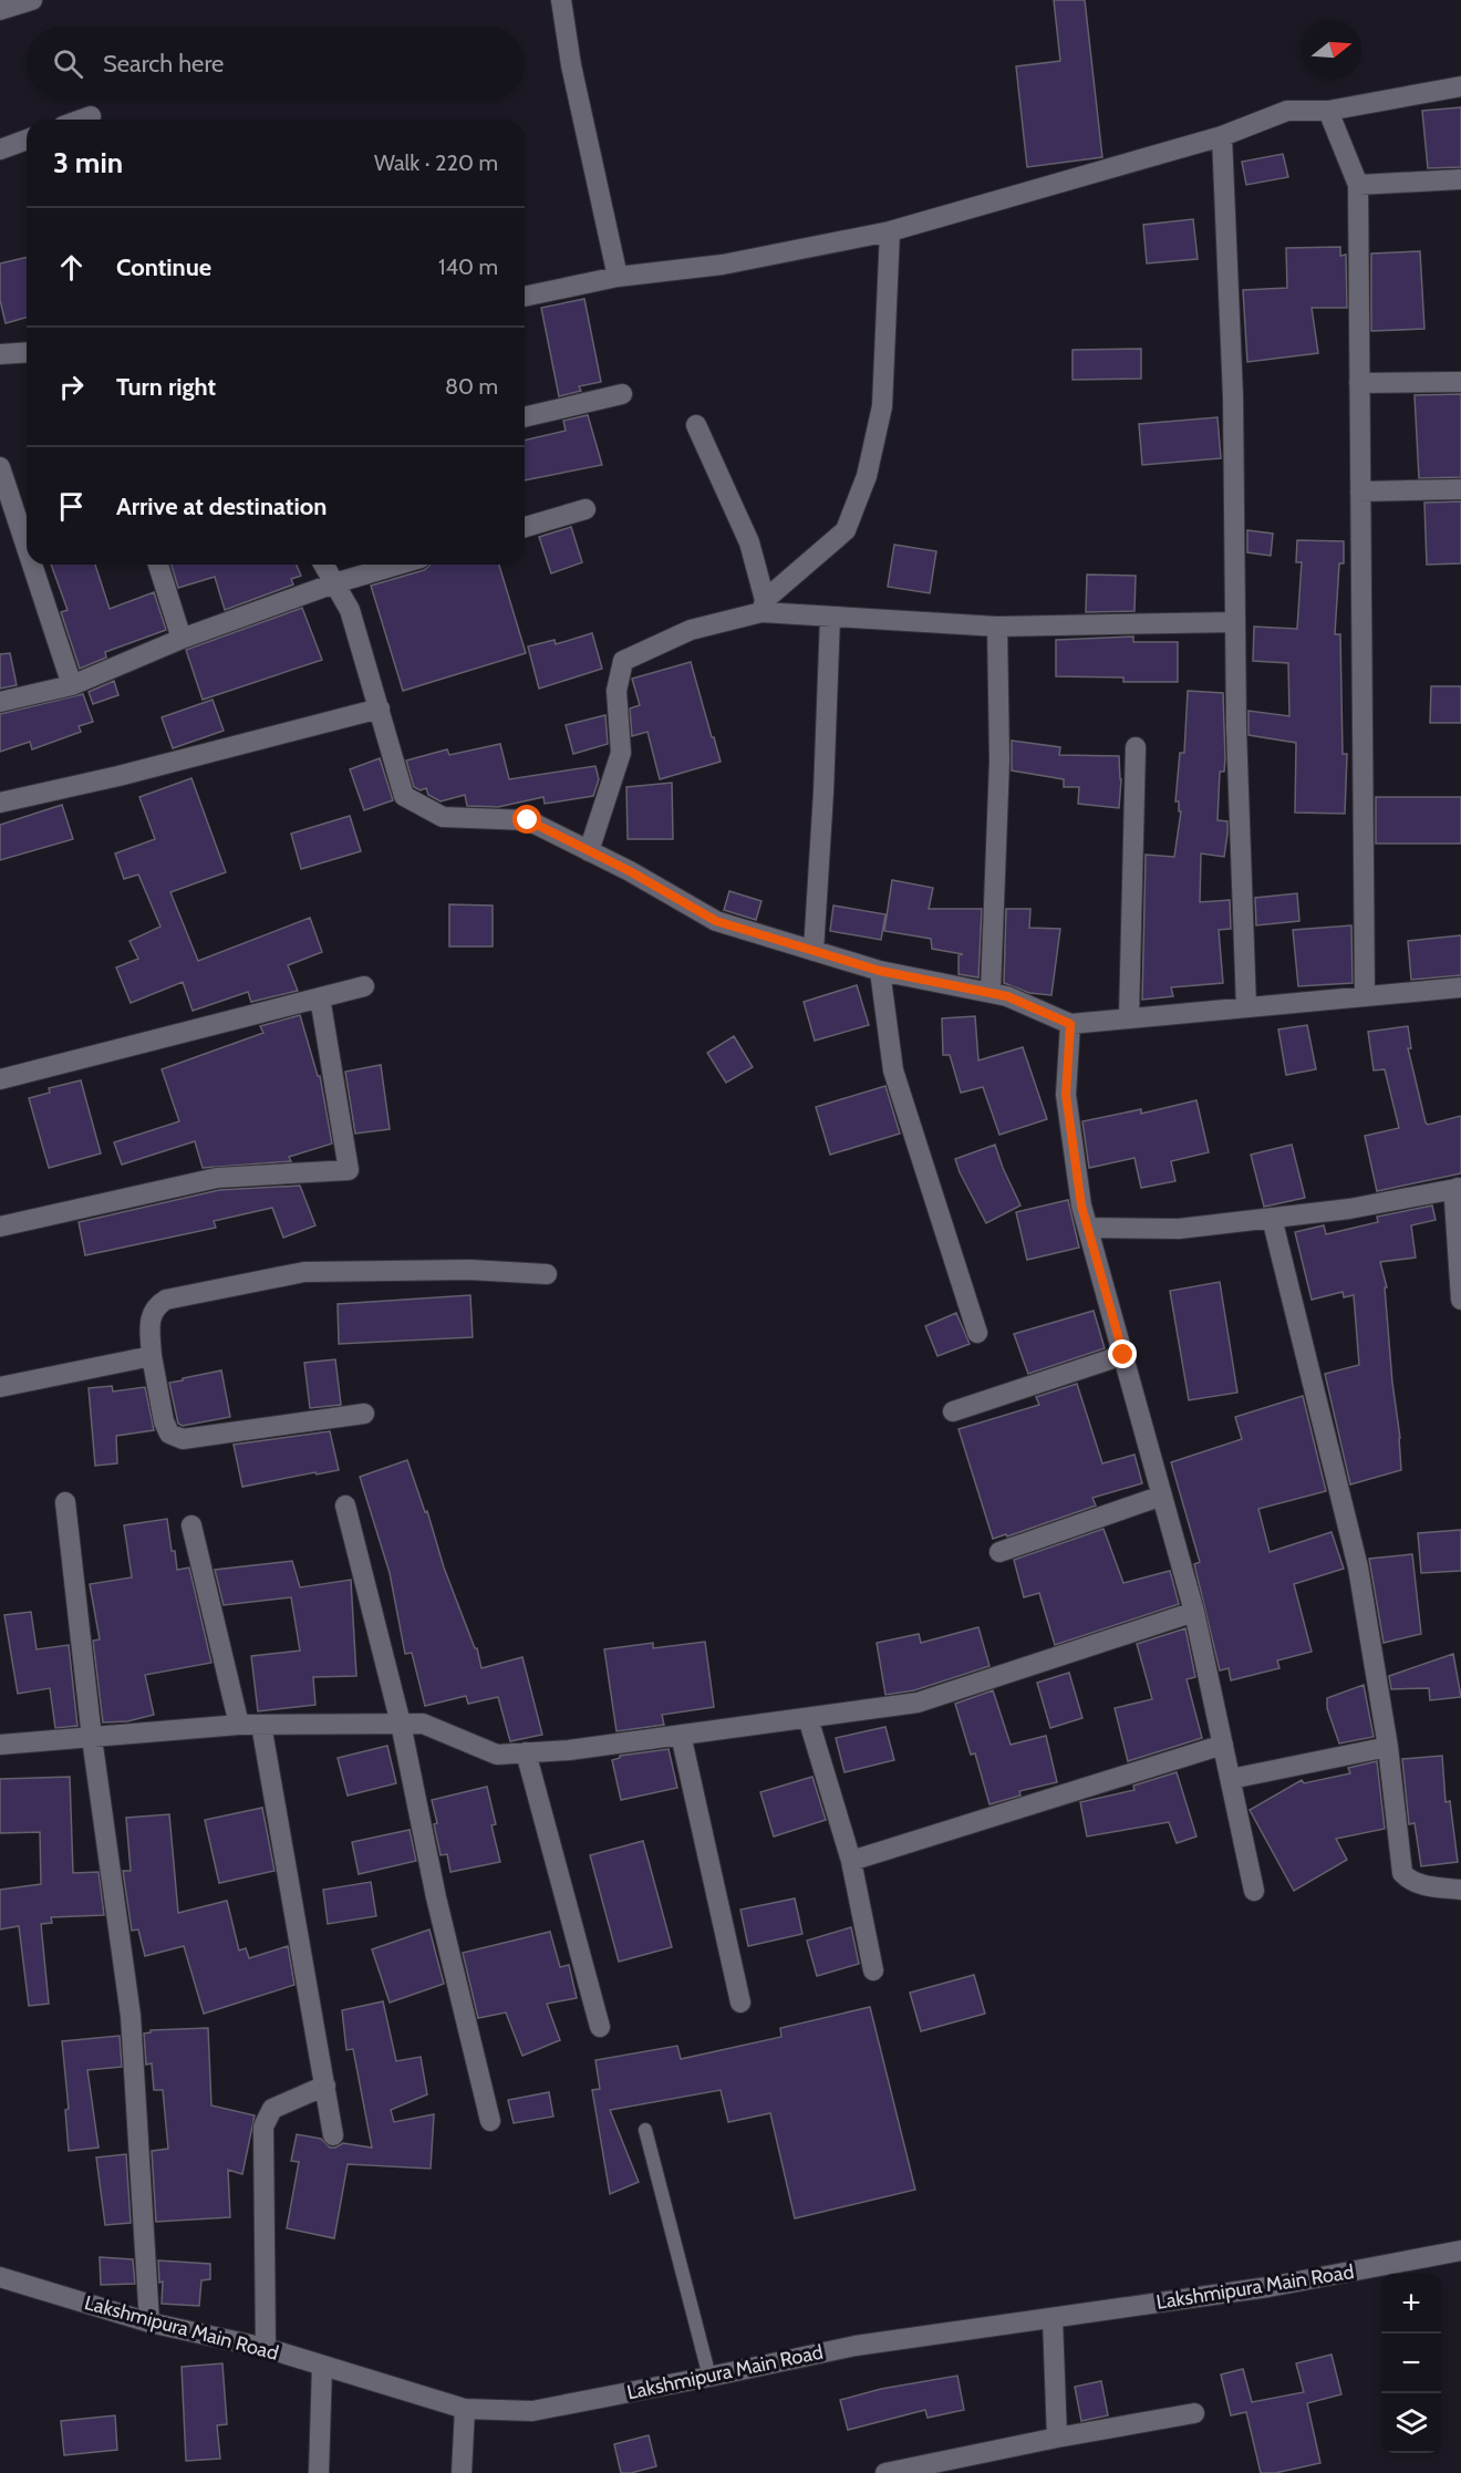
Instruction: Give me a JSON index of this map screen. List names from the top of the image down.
{
  "streets": {
    "street": ["Lakshmipura Main Road"]
  },
  "north": "right",
  "page": {
    "search": "Search here",
    "heading": ["3 min", "Walk · 220 m"],
    "list": [
      ["Continue", "140 m"],
      ["Turn right", "80 m"],
      "Arrive at destination"
    ],
    "map_buttons": ["+", "−"]
  }
}
